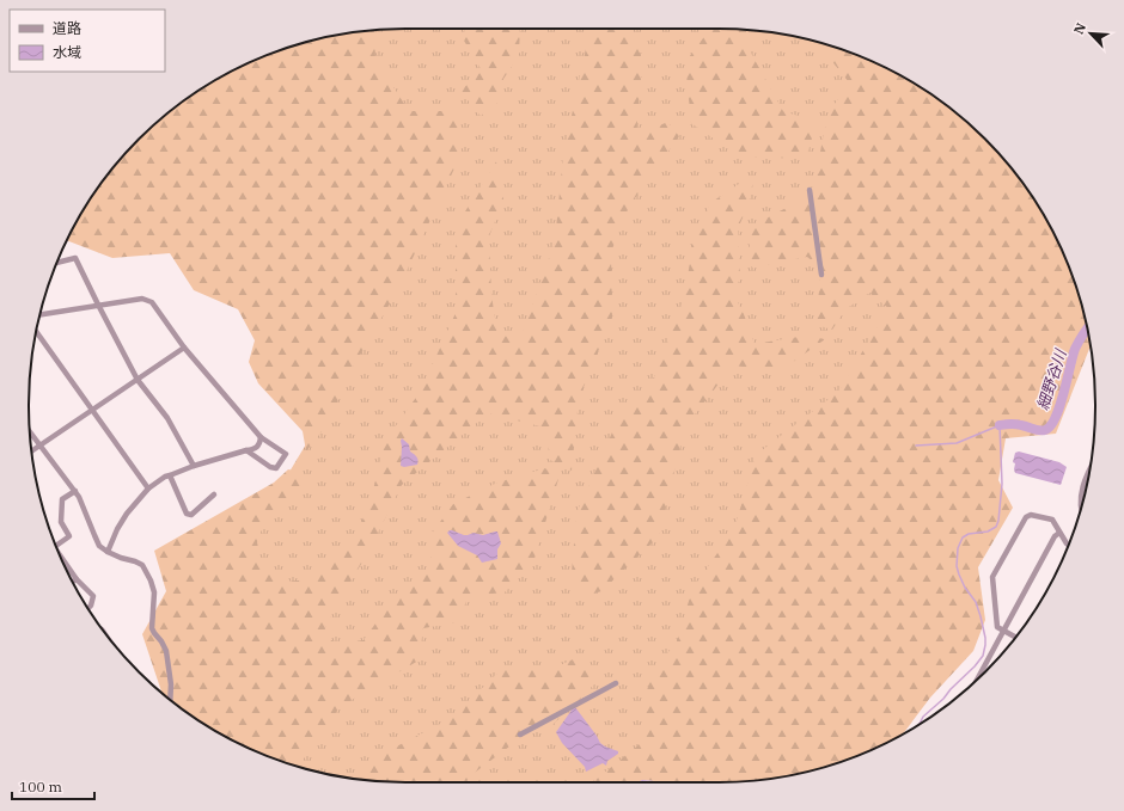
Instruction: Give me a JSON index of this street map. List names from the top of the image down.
{
  "water": ["細野谷川"],
  "legend": ["道路", "水域"],
  "scale_bar": "100 m",
  "north": "top left"
}
